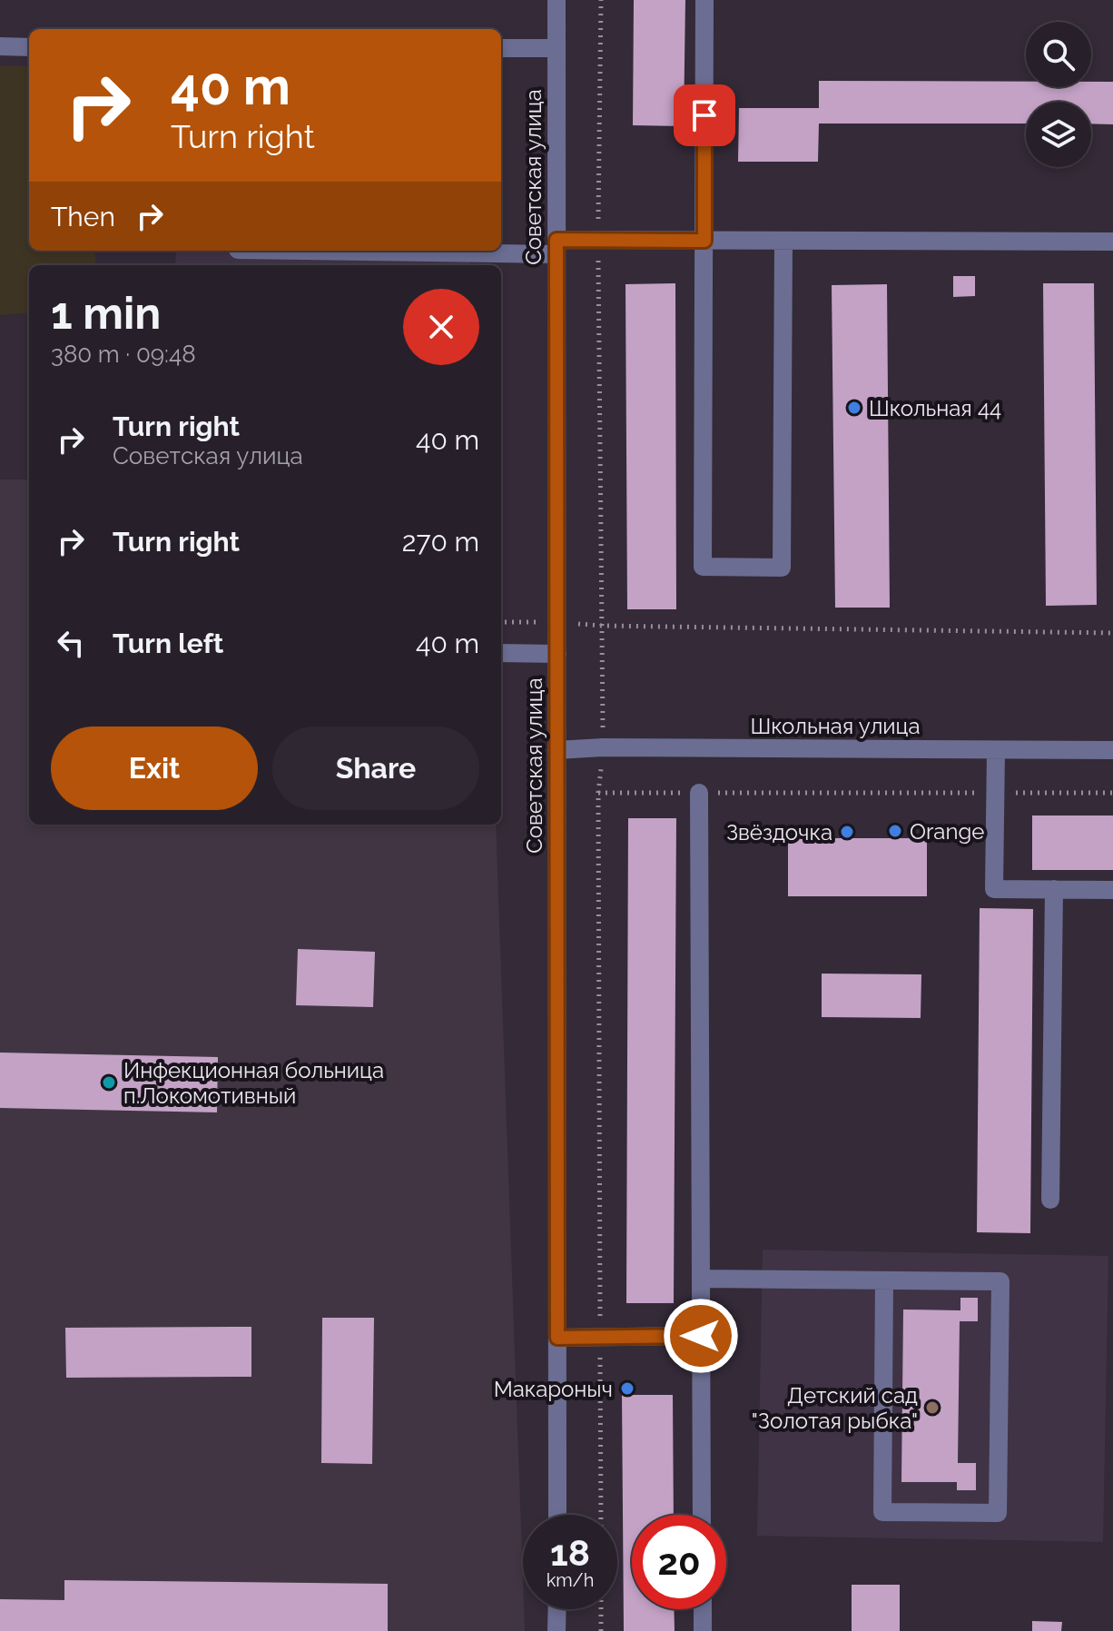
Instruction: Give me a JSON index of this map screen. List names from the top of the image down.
{
  "streets": {
    "street": ["Советская улица", "Школьная улица"]
  },
  "crossings": [
    ["Советская улица", "Школьная улица"]
  ],
  "places": [
    "Школьная 44",
    "Orange",
    "Звёздочка",
    "Инфекционная больница п.Локомотивный",
    "Макароныч",
    "Детский сад \"Золотая рыбка\""
  ],
  "page": {
    "turn": ["40 m", "Turn right"],
    "then": "Then",
    "heading": ["1 min", "380 m · 09:48"],
    "list": [
      {
        "name": "Turn right",
        "note": "Советская улица",
        "value": "40 m"
      },
      {
        "name": "Turn right",
        "value": "270 m"
      },
      {
        "name": "Turn left",
        "value": "40 m"
      }
    ],
    "buttons": ["Exit", "Share"],
    "speed": "18 km/h",
    "limit": "20"
  }
}
